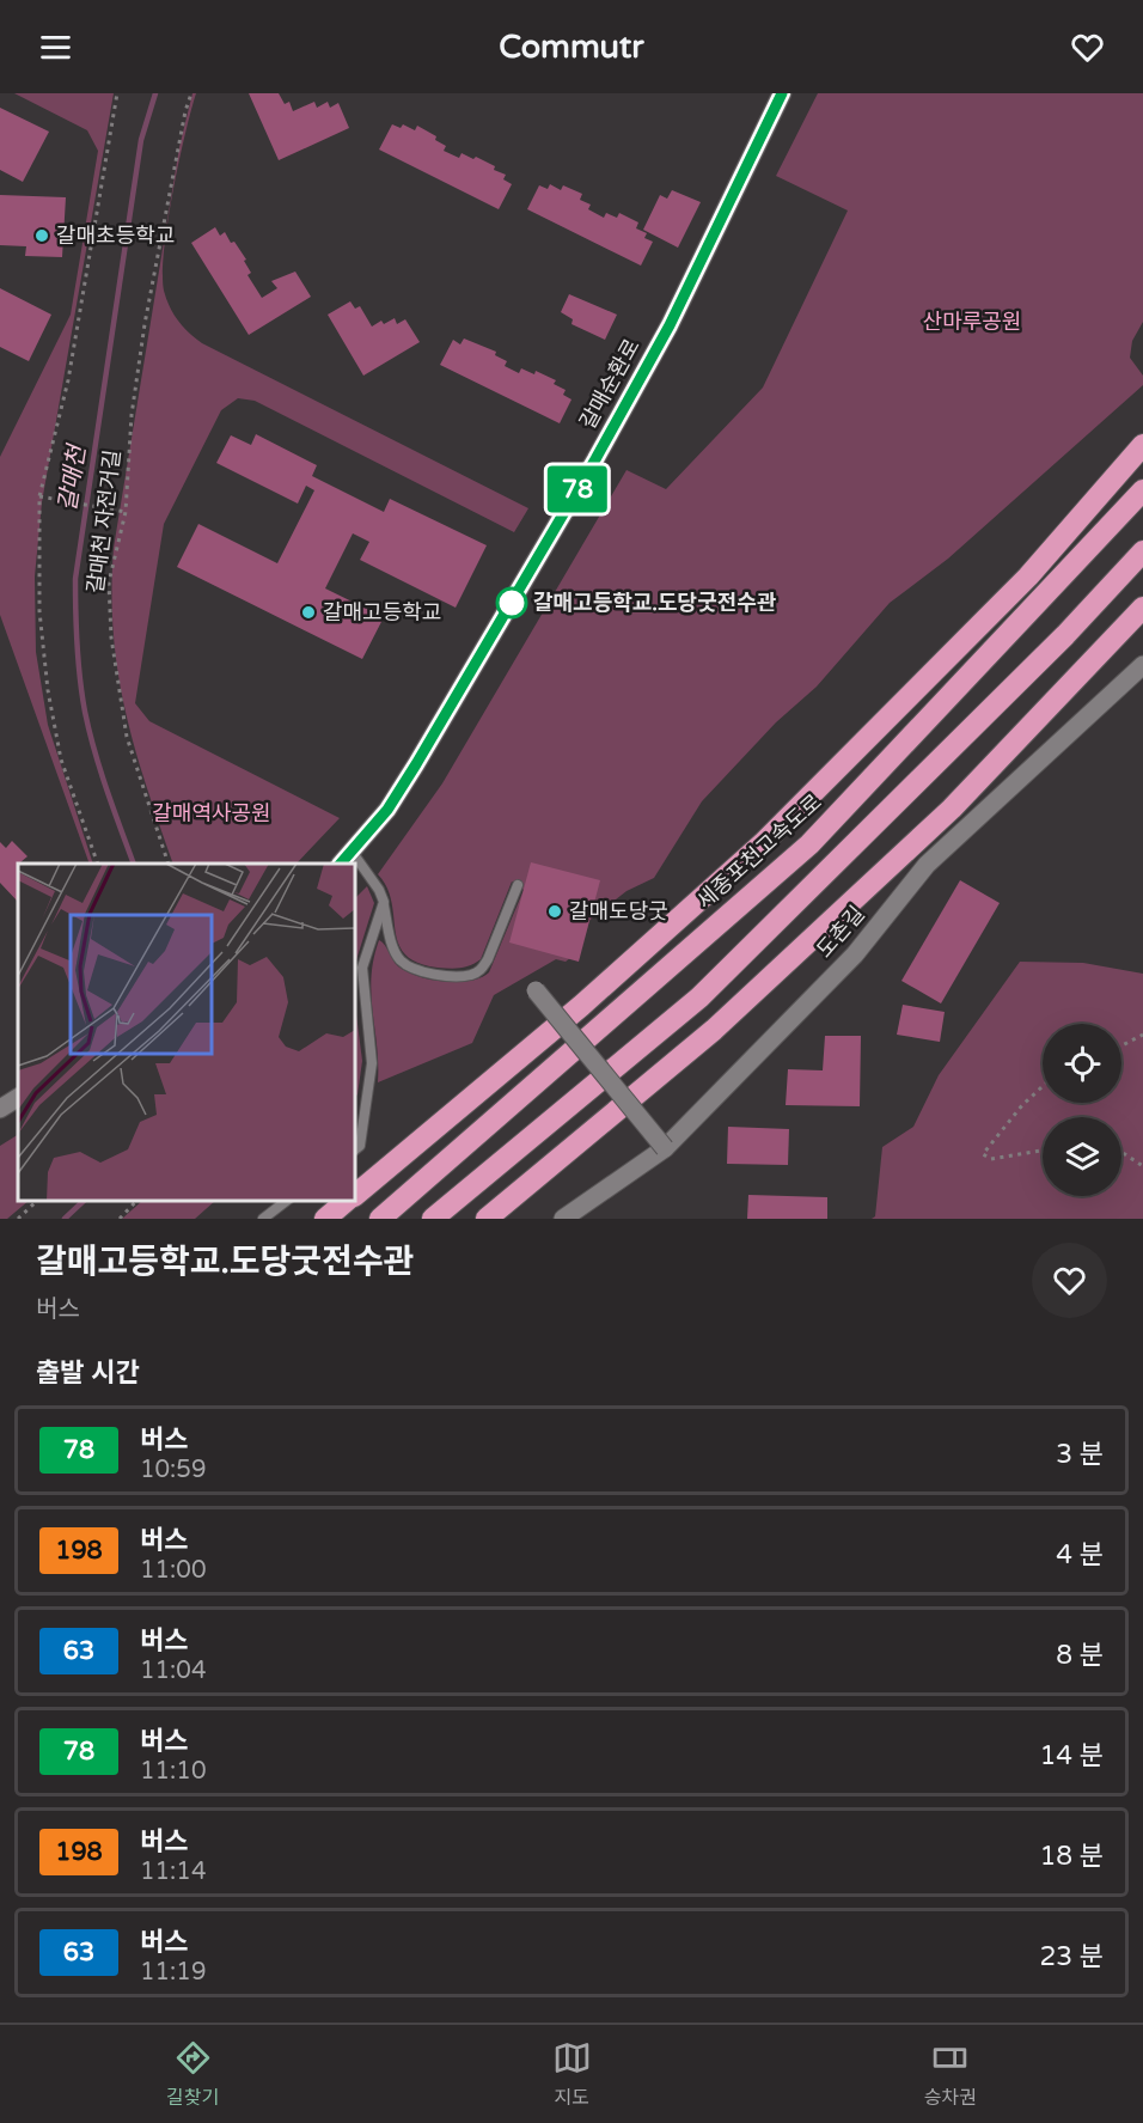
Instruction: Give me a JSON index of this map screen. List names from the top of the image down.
{
  "streets": {
    "highway": ["세종포천고속도로"],
    "street": ["갈매순환로", "도촌길"],
    "path": ["갈매천 자전거길"]
  },
  "water": ["갈매천"],
  "parks": ["산마루공원", "갈매역사공원"],
  "places": [
    "갈매초등학교",
    "갈매고등학교.도당굿전수관",
    "갈매고등학교",
    "갈매도당굿"
  ],
  "lines": ["bus line 78"],
  "page": {
    "header": "Commutr",
    "on_map": "78",
    "heading": [
      ["갈매고등학교.도당굿전수관", "버스"],
      "출발 시간"
    ],
    "list": [
      {
        "mark": "78",
        "name": "버스",
        "note": "10:59",
        "value": "3 분"
      },
      {
        "mark": "198",
        "name": "버스",
        "note": "11:00",
        "value": "4 분"
      },
      {
        "mark": "63",
        "name": "버스",
        "note": "11:04",
        "value": "8 분"
      },
      {
        "mark": "78",
        "name": "버스",
        "note": "11:10",
        "value": "14 분"
      },
      {
        "mark": "198",
        "name": "버스",
        "note": "11:14",
        "value": "18 분"
      },
      {
        "mark": "63",
        "name": "버스",
        "note": "11:19",
        "value": "23 분"
      }
    ],
    "tabs": ["길찾기", "지도", "승차권"]
  }
}
